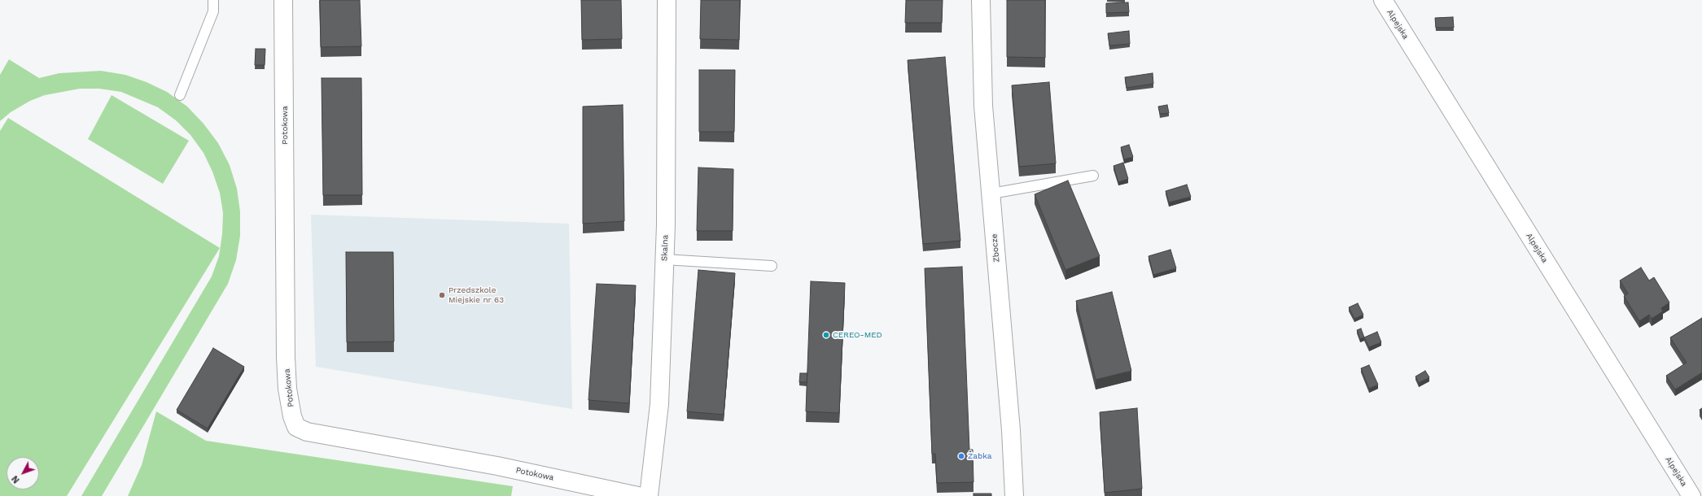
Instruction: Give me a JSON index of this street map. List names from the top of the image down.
{
  "streets": {
    "street": [
      "Alpejska",
      "Potokowa",
      "Skalna",
      "Zbocze"
    ]
  },
  "places": ["Przedszkole Miejskie nr 63", "CEREO-MED", "Żabka"],
  "north": "bottom left"
}
